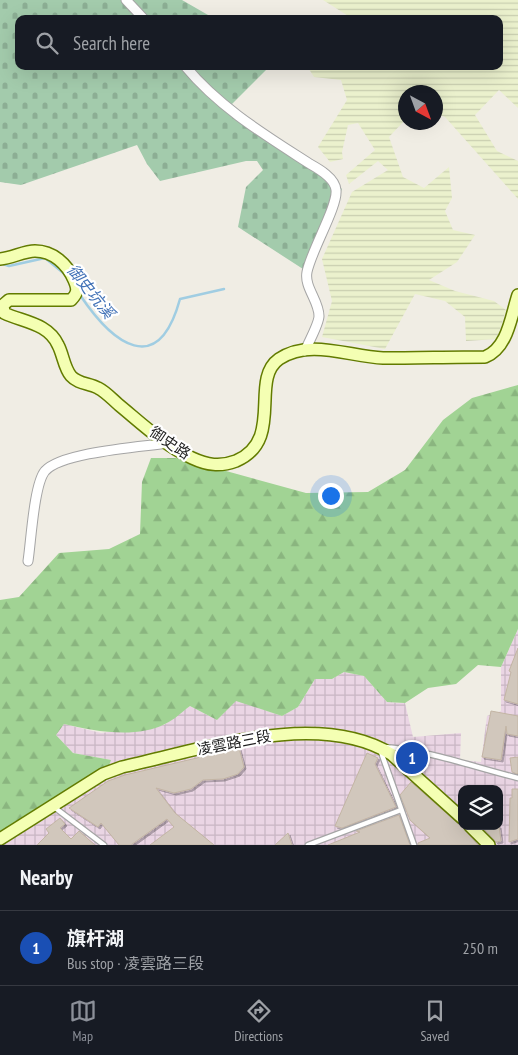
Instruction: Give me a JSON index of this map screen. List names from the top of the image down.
{
  "streets": {
    "street": ["御史路", "凌雲路三段"]
  },
  "water": ["御史坑溪"],
  "north": "bottom right",
  "page": {
    "search": "Search here",
    "pins": "1",
    "heading": "Nearby",
    "list": [
      {
        "mark": "1",
        "name": "旗杆湖",
        "note": "Bus stop · 凌雲路三段",
        "value": "250 m"
      }
    ],
    "nav": ["Map", "Directions", "Saved"]
  }
}
